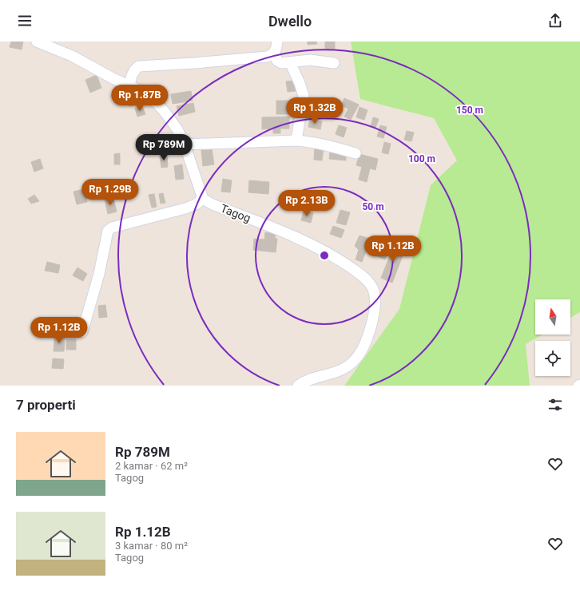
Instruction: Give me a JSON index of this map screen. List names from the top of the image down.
{
  "streets": {
    "street": ["Tagog"]
  },
  "north": "top",
  "page": {
    "header": "Dwello",
    "price": [
      "Rp 1.87B",
      "Rp 1.32B",
      "Rp 789M",
      "Rp 1.29B",
      "Rp 2.13B",
      "Rp 1.12B",
      "Rp 1.12B"
    ],
    "heading": "7 properti",
    "list": [
      {
        "name": "Rp 789M",
        "note": "2 kamar · 62 m² · Tagog"
      },
      {
        "name": "Rp 1.12B",
        "note": "3 kamar · 80 m² · Tagog"
      }
    ]
  },
  "rings": ["150 m", "100 m", "50 m"]
}
